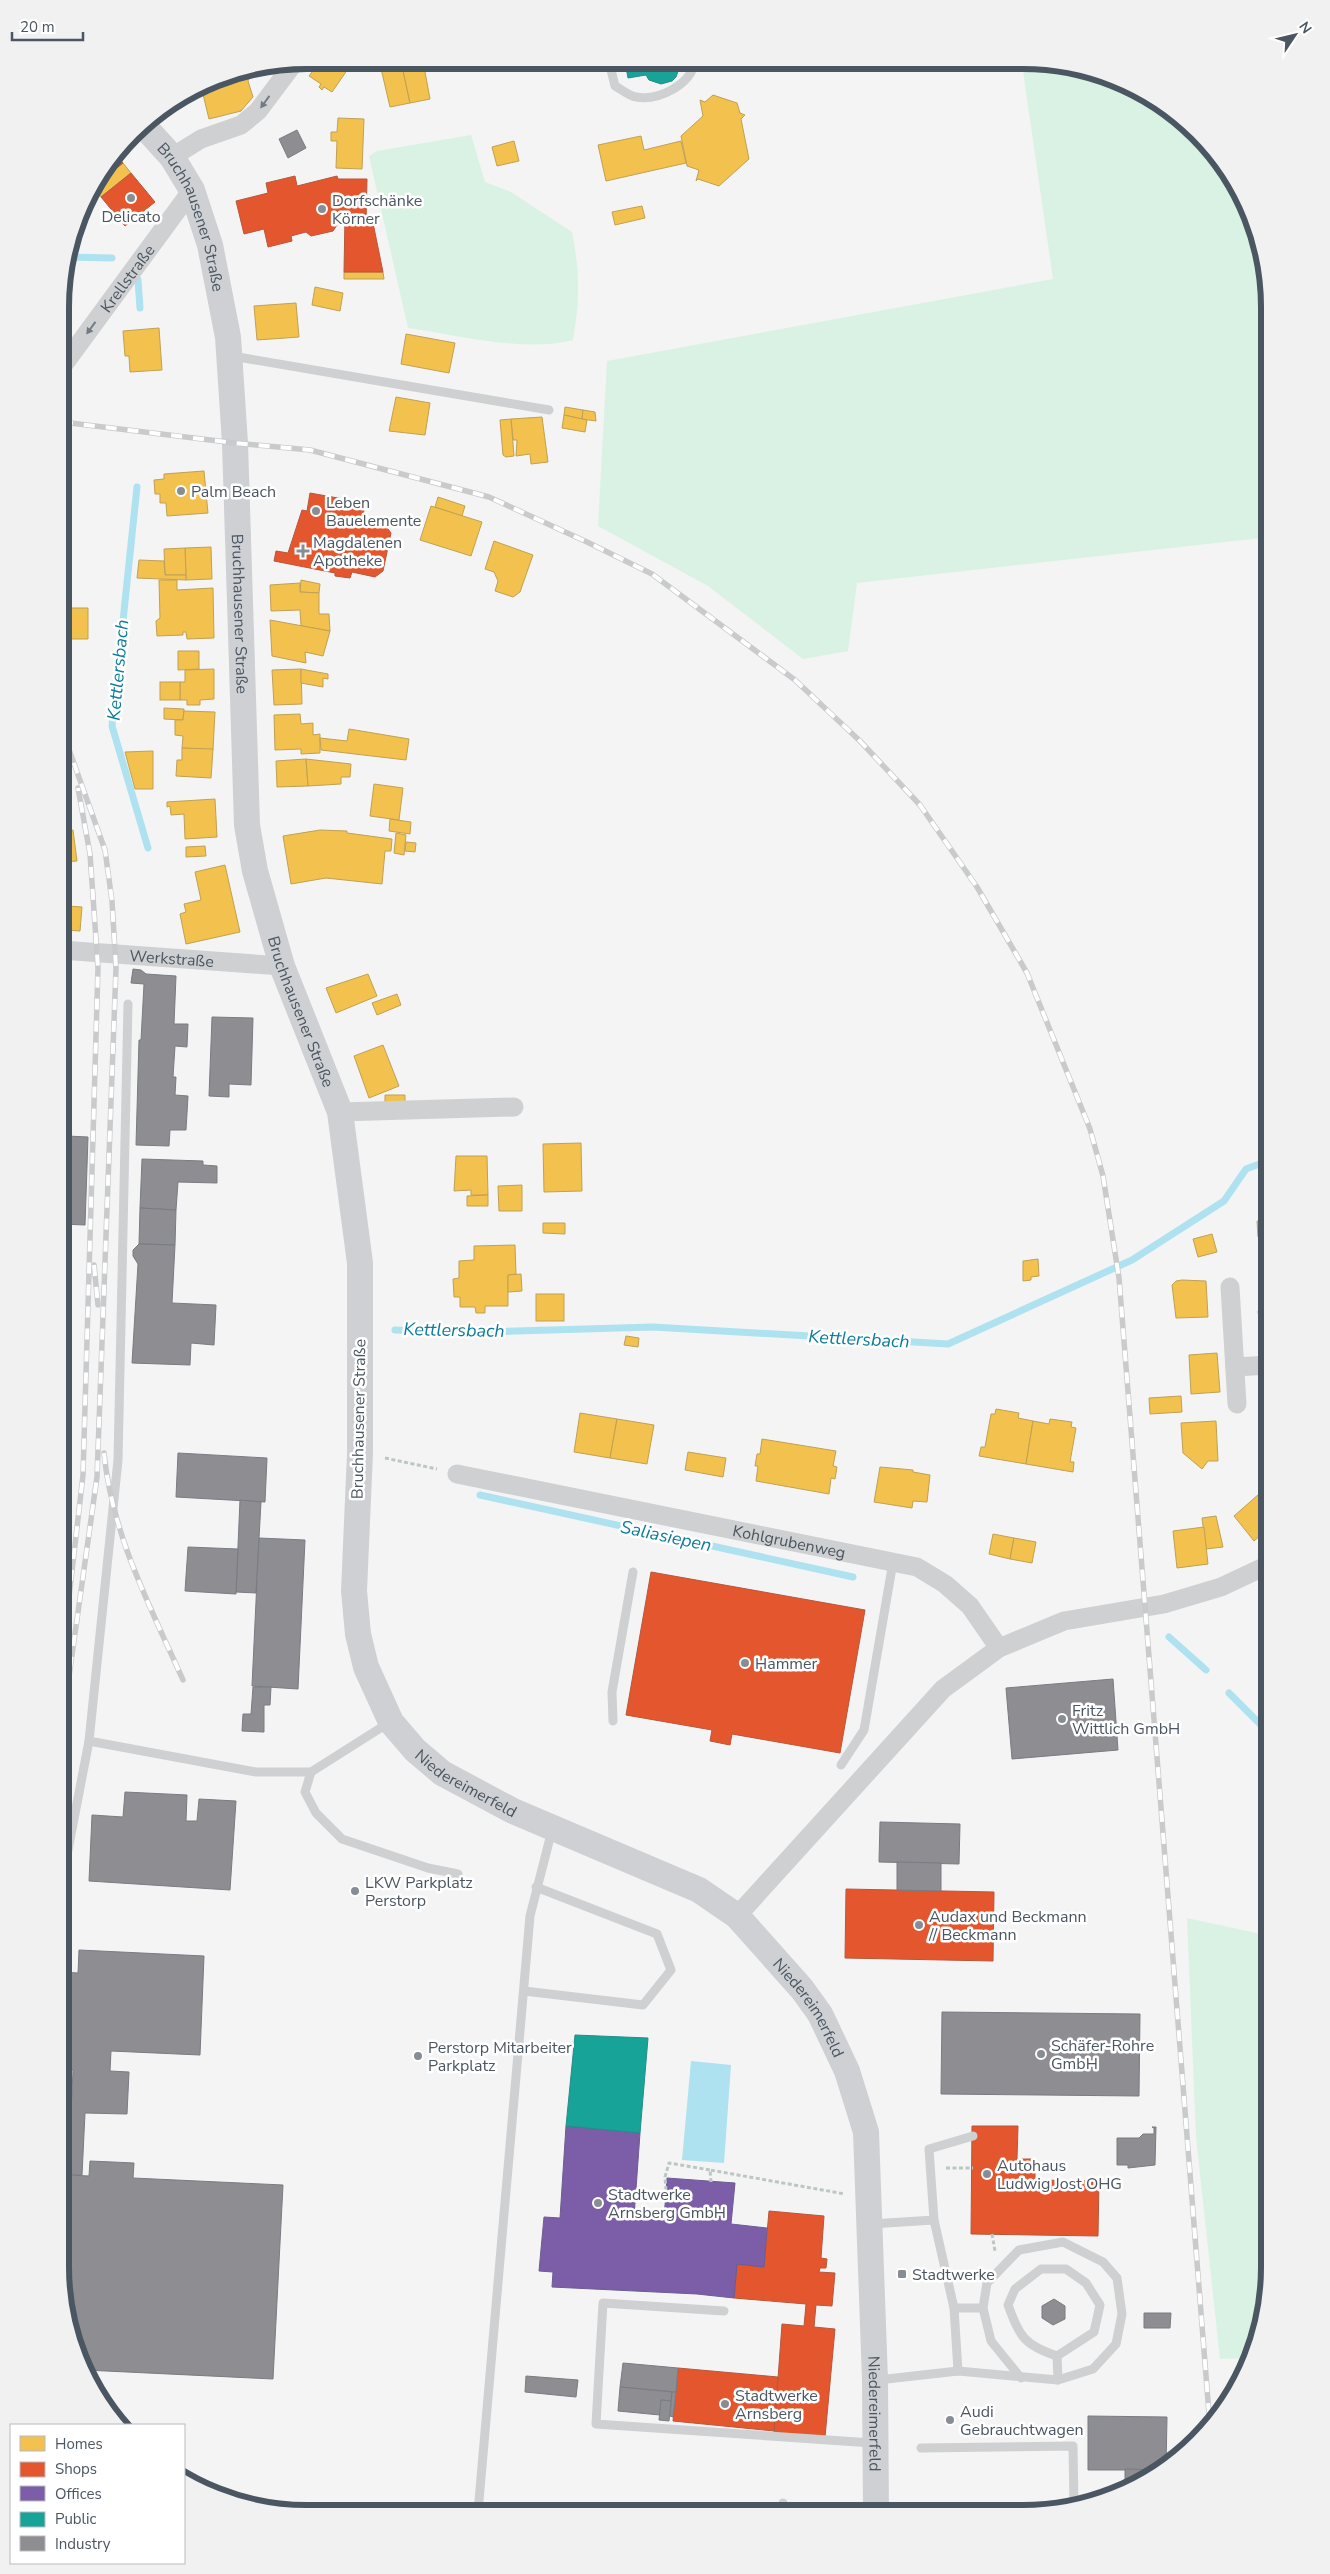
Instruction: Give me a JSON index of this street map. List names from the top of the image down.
{
  "streets": {
    "street": [
      "Bruchhausener Straße",
      "Krellstraße",
      "Werkstraße",
      "Kohlgrubenweg",
      "Niedereimerfeld"
    ]
  },
  "crossings": [
    ["Bruchhausener Straße", "Krellstraße"],
    ["Bruchhausener Straße", "Werkstraße"],
    ["Bruchhausener Straße", "Niedereimerfeld"]
  ],
  "one_way": ["Krellstraße"],
  "water": ["Kettlersbach", "Saliasiepen"],
  "places": {
    "other": [
      "Delicato",
      "Dorfschänke Körner",
      "Palm Beach",
      "Leben Bauelemente",
      "Hammer",
      "Fritz Wittlich GmbH",
      "LKW Parkplatz Perstorp",
      "Audax und Beckmann // Beckmann",
      "Schäfer-Rohre GmbH",
      "Perstorp Mitarbeiter Parkplatz",
      "Autohaus Ludwig Jost OHG",
      "Stadtwerke Arnsberg GmbH",
      "Stadtwerke Arnsberg",
      "Audi Gebrauchtwagen"
    ],
    "health": ["Magdalenen Apotheke"],
    "transit": ["Stadtwerke"]
  },
  "legend": [
    "Homes",
    "Shops",
    "Offices",
    "Public",
    "Industry"
  ],
  "scale_bar": "20 m",
  "north": "top right"
}
